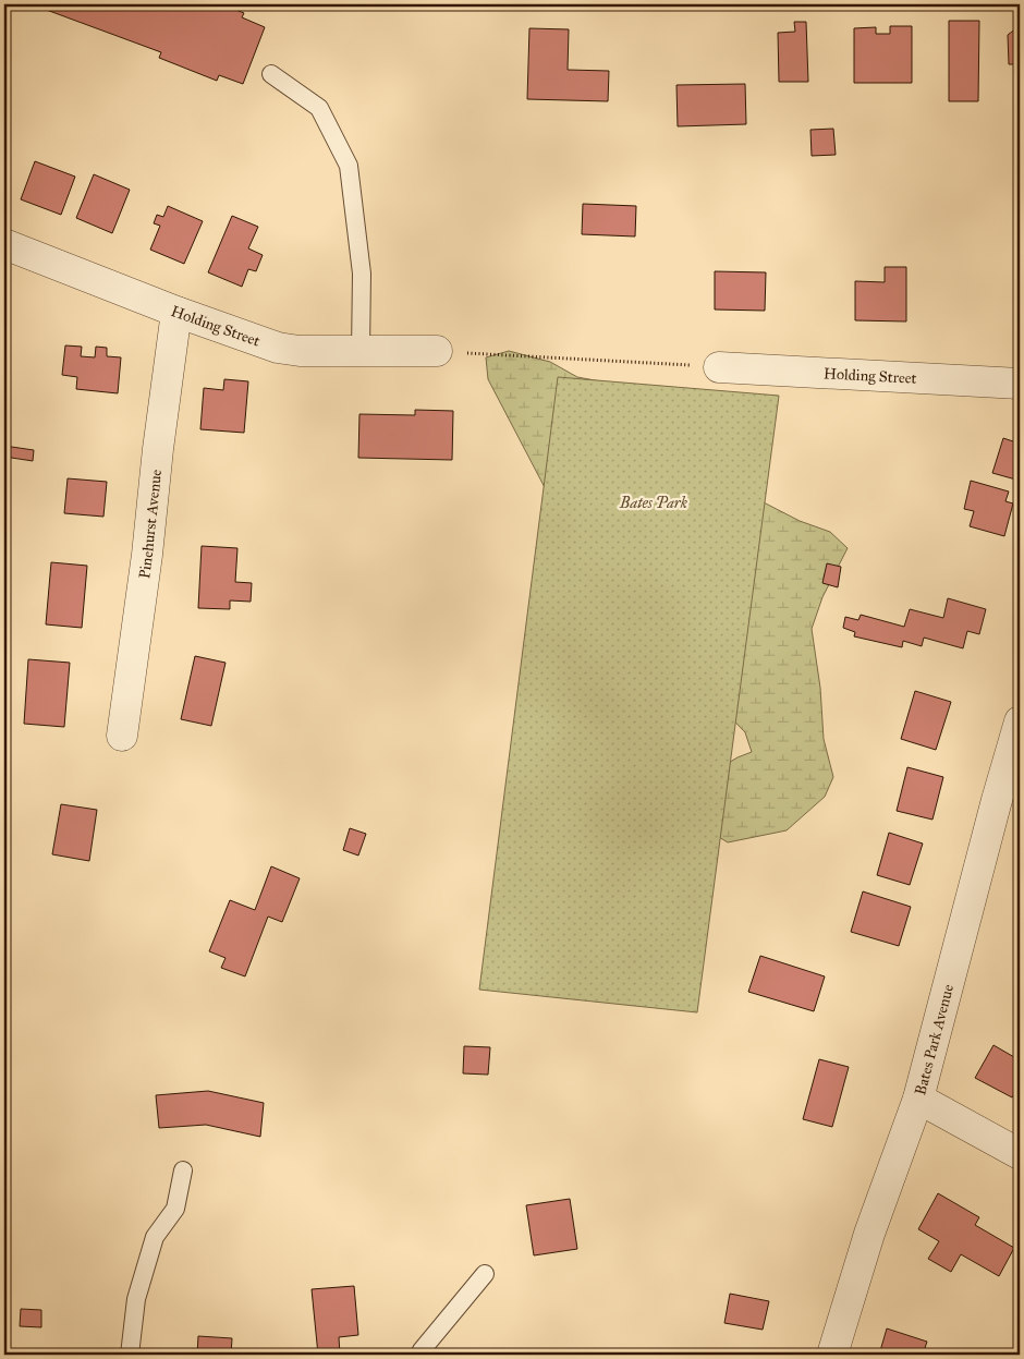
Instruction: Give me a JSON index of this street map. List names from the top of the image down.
{
  "streets": {
    "street": ["Holding Street", "Pinehurst Avenue", "Bates Park Avenue"]
  },
  "crossings": [
    ["Holding Street", "Pinehurst Avenue"]
  ],
  "parks": ["Bates Park"]
}
